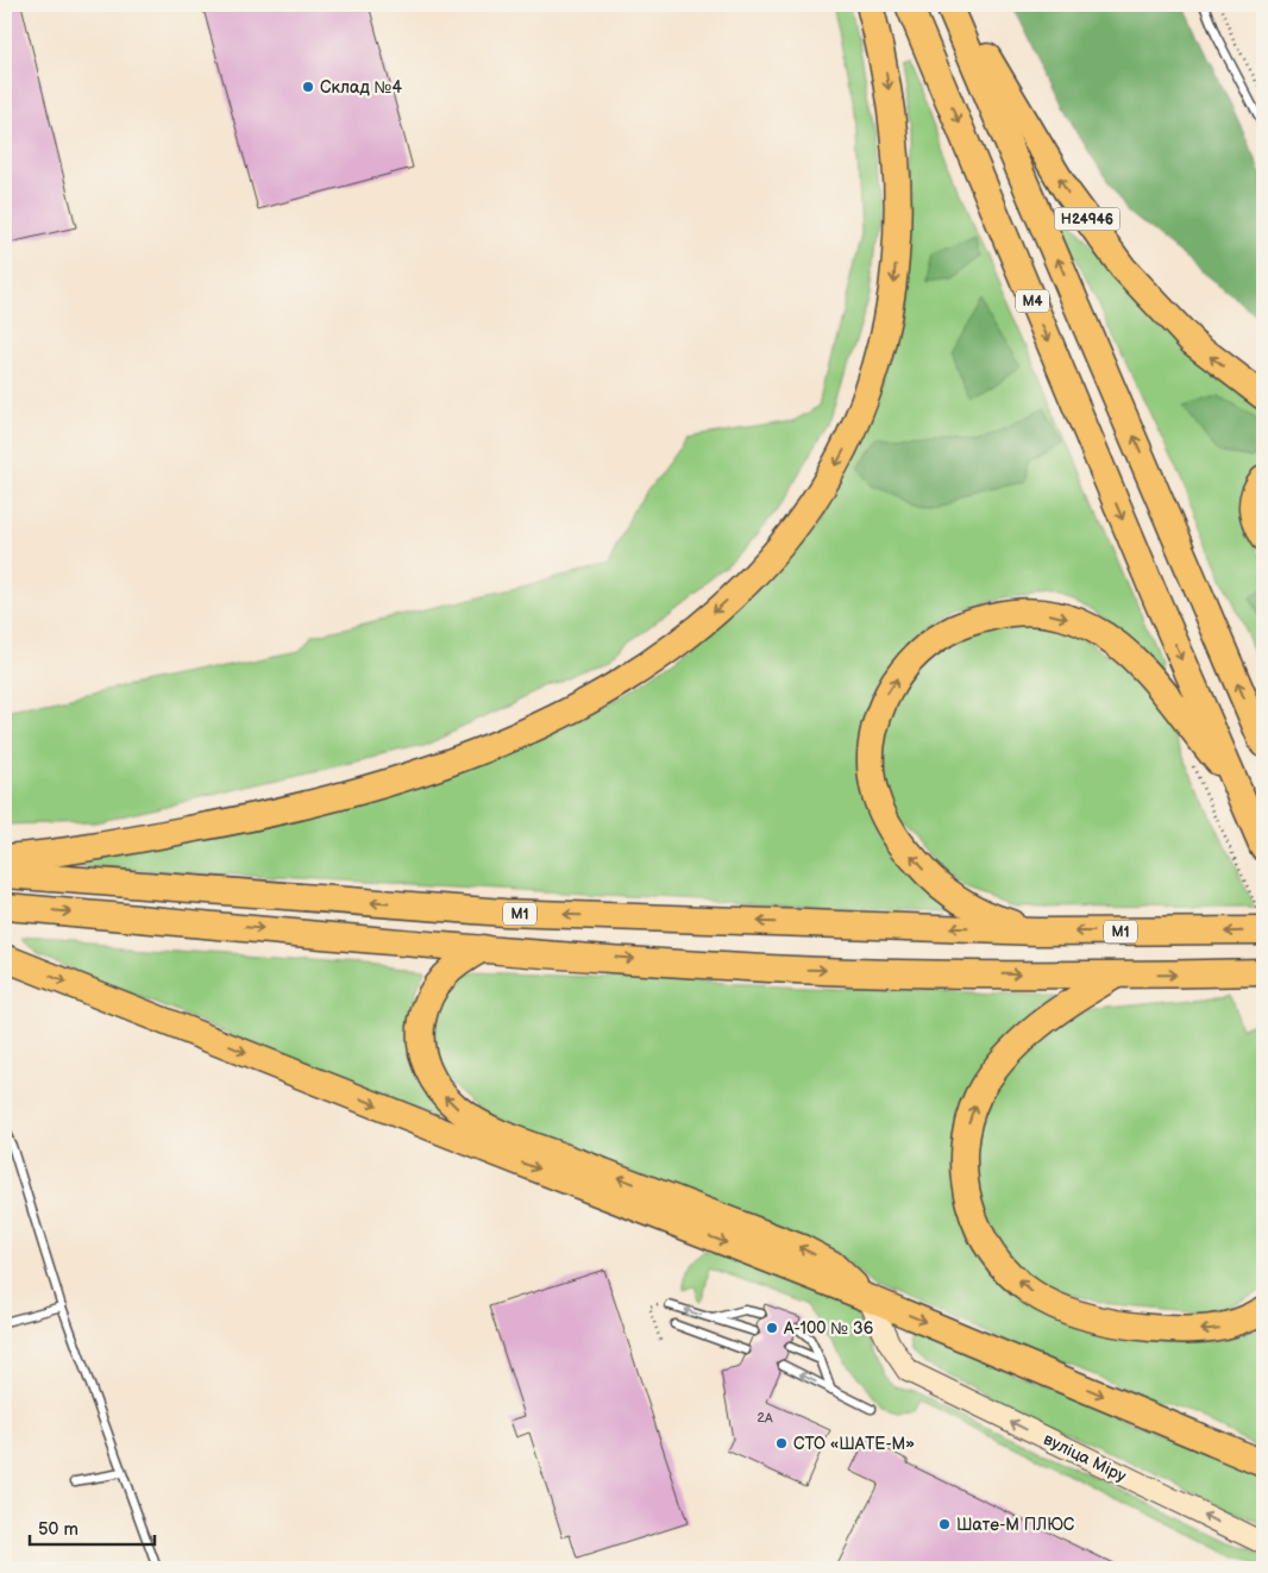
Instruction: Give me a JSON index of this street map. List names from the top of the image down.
{
  "streets": {
    "highway": ["Н24946", "М4", "М1"],
    "street": ["вуліца Міру"]
  },
  "one_way": ["вуліца Міру"],
  "places": [
    "Склад №4",
    "А-100 № 36",
    "СТО «ШАТЕ-М»",
    "Шате-М ПЛЮС"
  ],
  "house_numbers": ["2А"],
  "scale_bar": "50 m"
}
